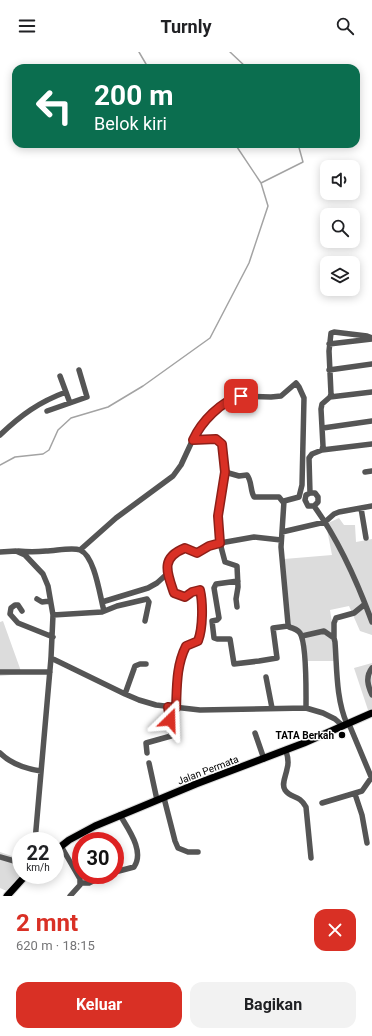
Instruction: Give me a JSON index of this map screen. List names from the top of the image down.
{
  "streets": {
    "main road": ["Jalan Permata"]
  },
  "places": ["TATA Berkah"],
  "page": {
    "header": "Turnly",
    "turn": ["200 m", "Belok kiri"],
    "speed": "22 km/h",
    "limit": "30",
    "heading": ["2 mnt", "620 m · 18:15"],
    "buttons": ["Keluar", "Bagikan"]
  }
}
